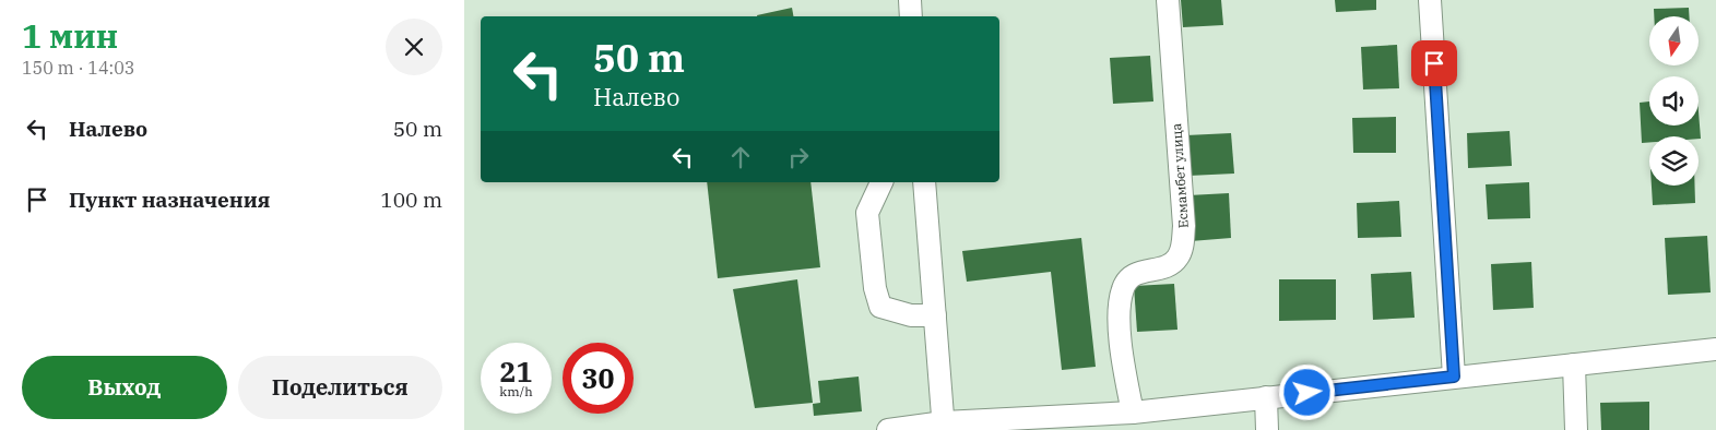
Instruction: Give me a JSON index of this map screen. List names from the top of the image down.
{
  "streets": {
    "street": ["Есмамбет улица"]
  },
  "north": "bottom",
  "page": {
    "heading": ["1 мин", "150 m · 14:03"],
    "turn": ["50 m", "Налево"],
    "list": [
      {
        "name": "Налево",
        "value": "50 m"
      },
      {
        "name": "Пункт назначения",
        "value": "100 m"
      }
    ],
    "speed": "21 km/h",
    "limit": "30",
    "buttons": ["Выход", "Поделиться"]
  }
}
